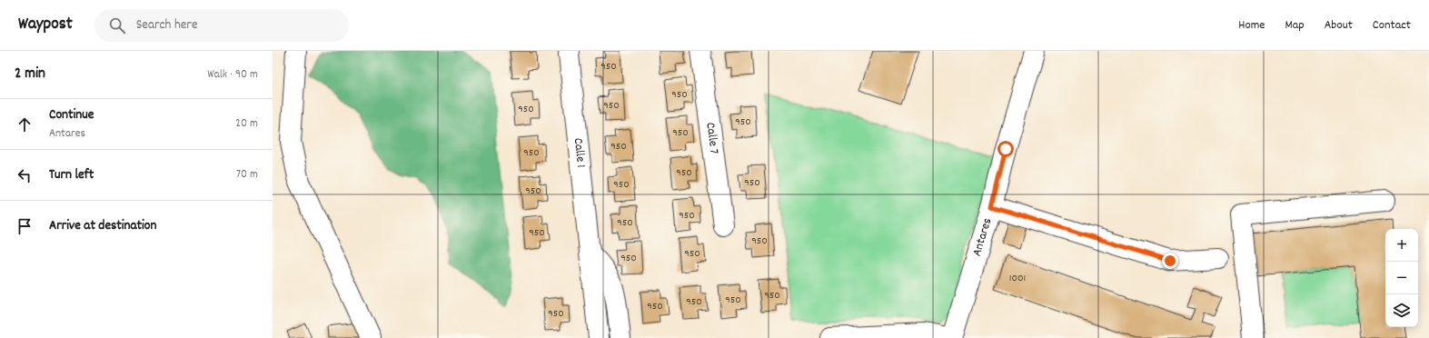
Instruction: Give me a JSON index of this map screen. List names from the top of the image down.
{
  "streets": {
    "street": ["Calle 7", "Calle 1", "Antares"]
  },
  "house_numbers": [
    "950",
    "950",
    "950",
    "950",
    "950",
    "950",
    "950",
    "950",
    "950",
    "950",
    "950",
    "950",
    "950",
    "950",
    "950",
    "950",
    "950",
    "950",
    "1001",
    "950",
    "950",
    "950",
    "950",
    "950"
  ],
  "page": {
    "header": "Waypost",
    "search": "Search here",
    "nav": [
      "Home",
      "Map",
      "About",
      "Contact"
    ],
    "heading": ["2 min", "Walk · 90 m"],
    "list": [
      ["Continue", "Antares", "20 m"],
      ["Turn left", "70 m"],
      "Arrive at destination"
    ],
    "map_buttons": ["+", "−"]
  }
}
